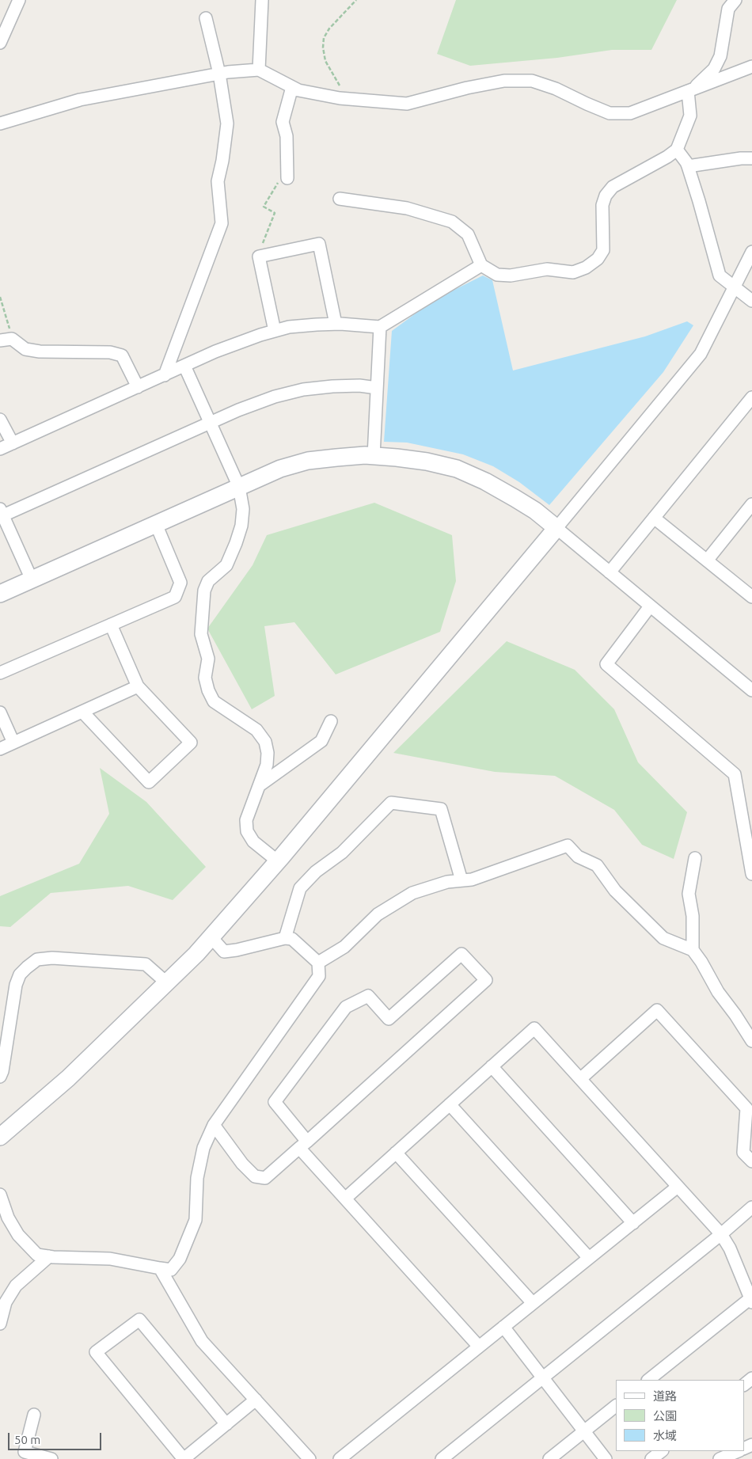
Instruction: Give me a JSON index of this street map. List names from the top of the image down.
{
  "legend": ["道路", "公園", "水域"],
  "scale_bar": "50 m"
}
